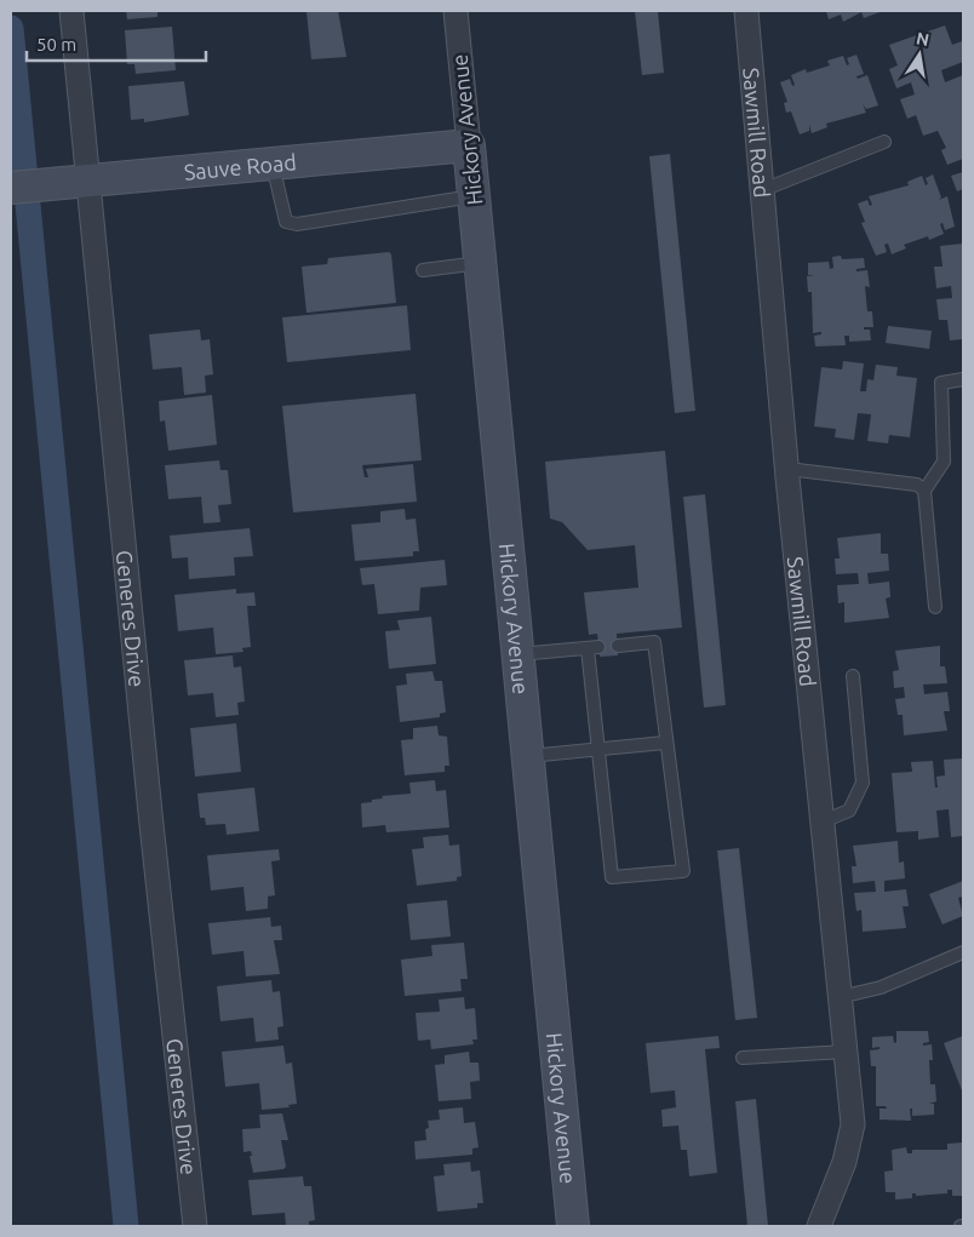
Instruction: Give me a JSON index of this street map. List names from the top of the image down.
{
  "streets": {
    "street": [
      "Hickory Avenue",
      "Sawmill Road",
      "Sauve Road",
      "Generes Drive"
    ]
  },
  "crossings": [
    ["Hickory Avenue", "Sauve Road"],
    ["Sauve Road", "Generes Drive"]
  ],
  "scale_bar": "50 m",
  "north": "top"
}
